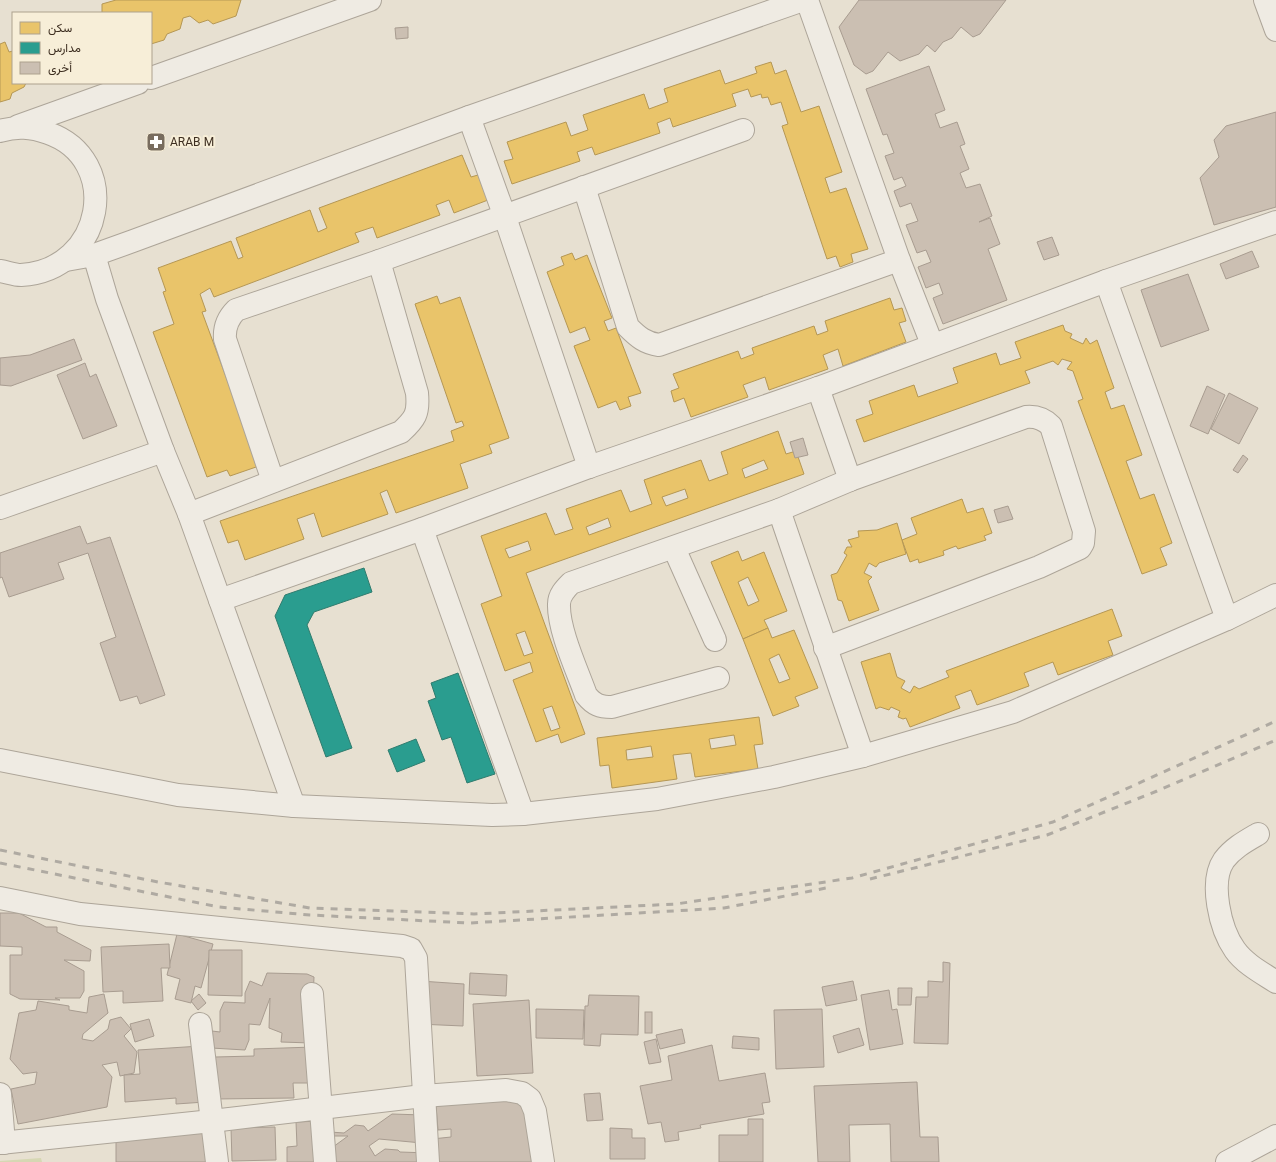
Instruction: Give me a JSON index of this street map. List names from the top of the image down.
{
  "places": {
    "pharmacy": ["ARAB M"]
  },
  "legend": ["سكن", "مدارس", "أخرى"]
}
